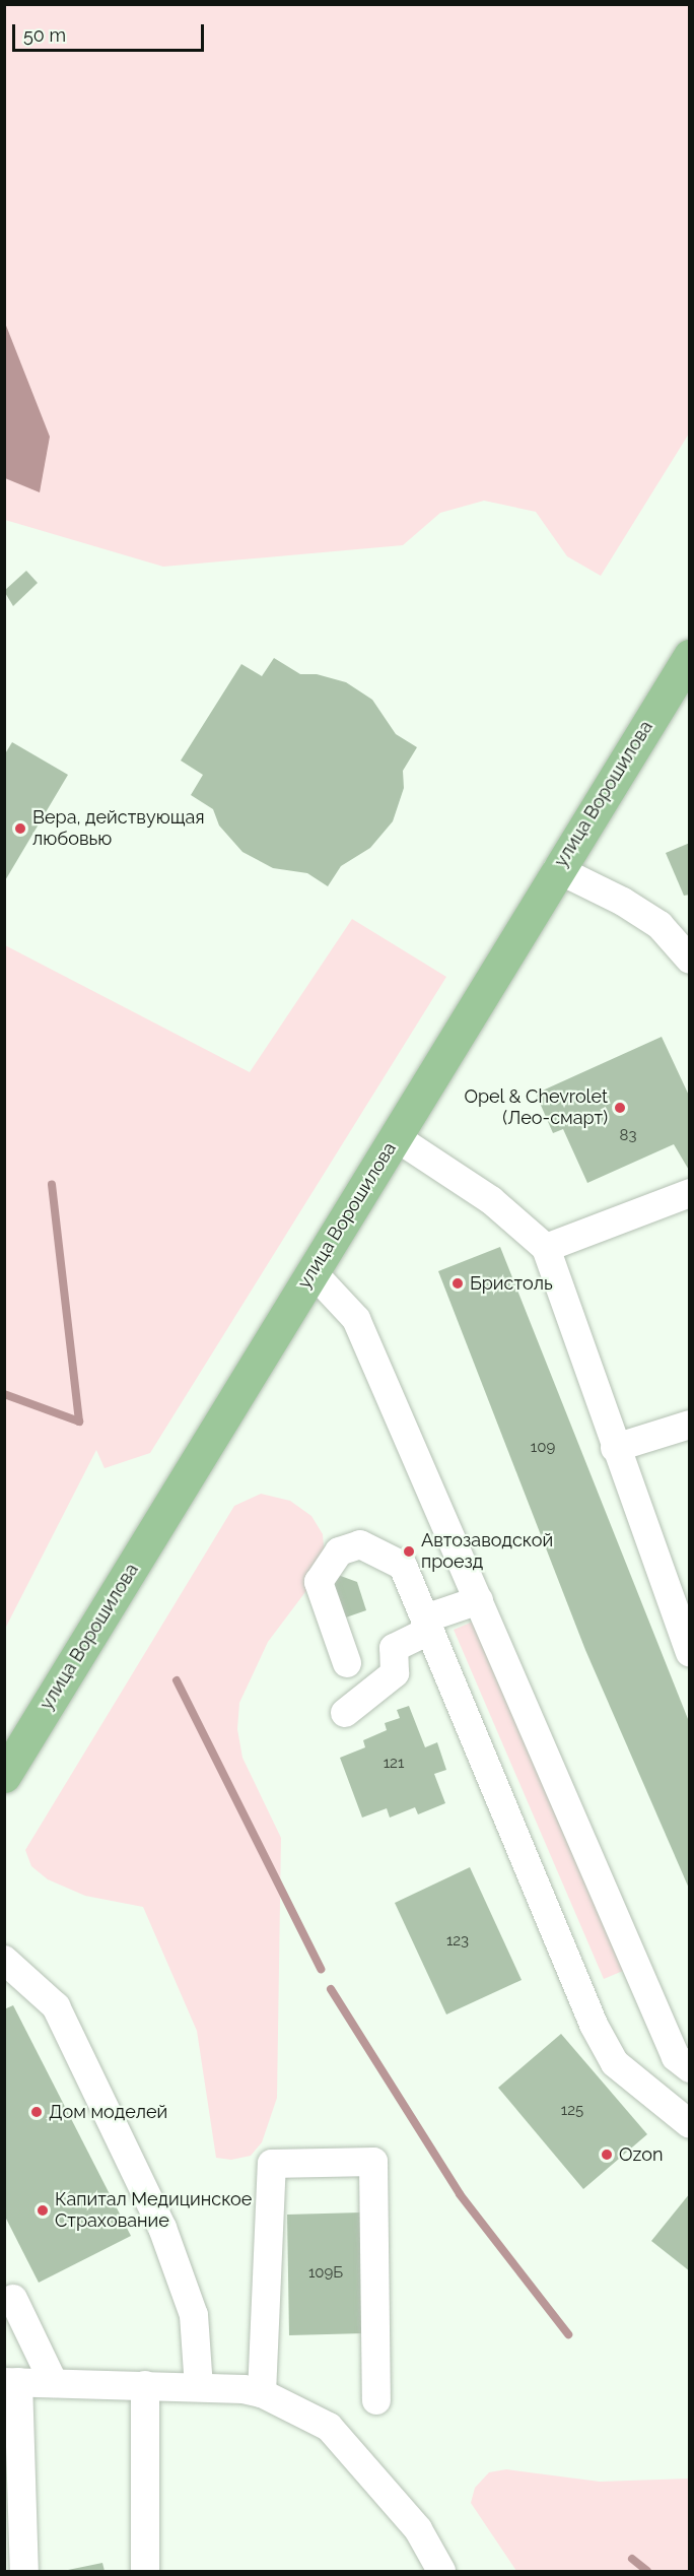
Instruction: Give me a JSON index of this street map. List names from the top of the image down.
{
  "streets": {
    "main road": ["улица Ворошилова"]
  },
  "places": [
    "Вера, действующая любовью",
    "Opel & Chevrolet (Лео-смарт)",
    "Бристоль",
    "Автозаводской проезд",
    "Дом моделей",
    "Ozon",
    "Капитал Медицинское Страхование"
  ],
  "house_numbers": [
    "83",
    "109",
    "121",
    "123",
    "125",
    "109Б"
  ],
  "scale_bar": "50 m"
}
